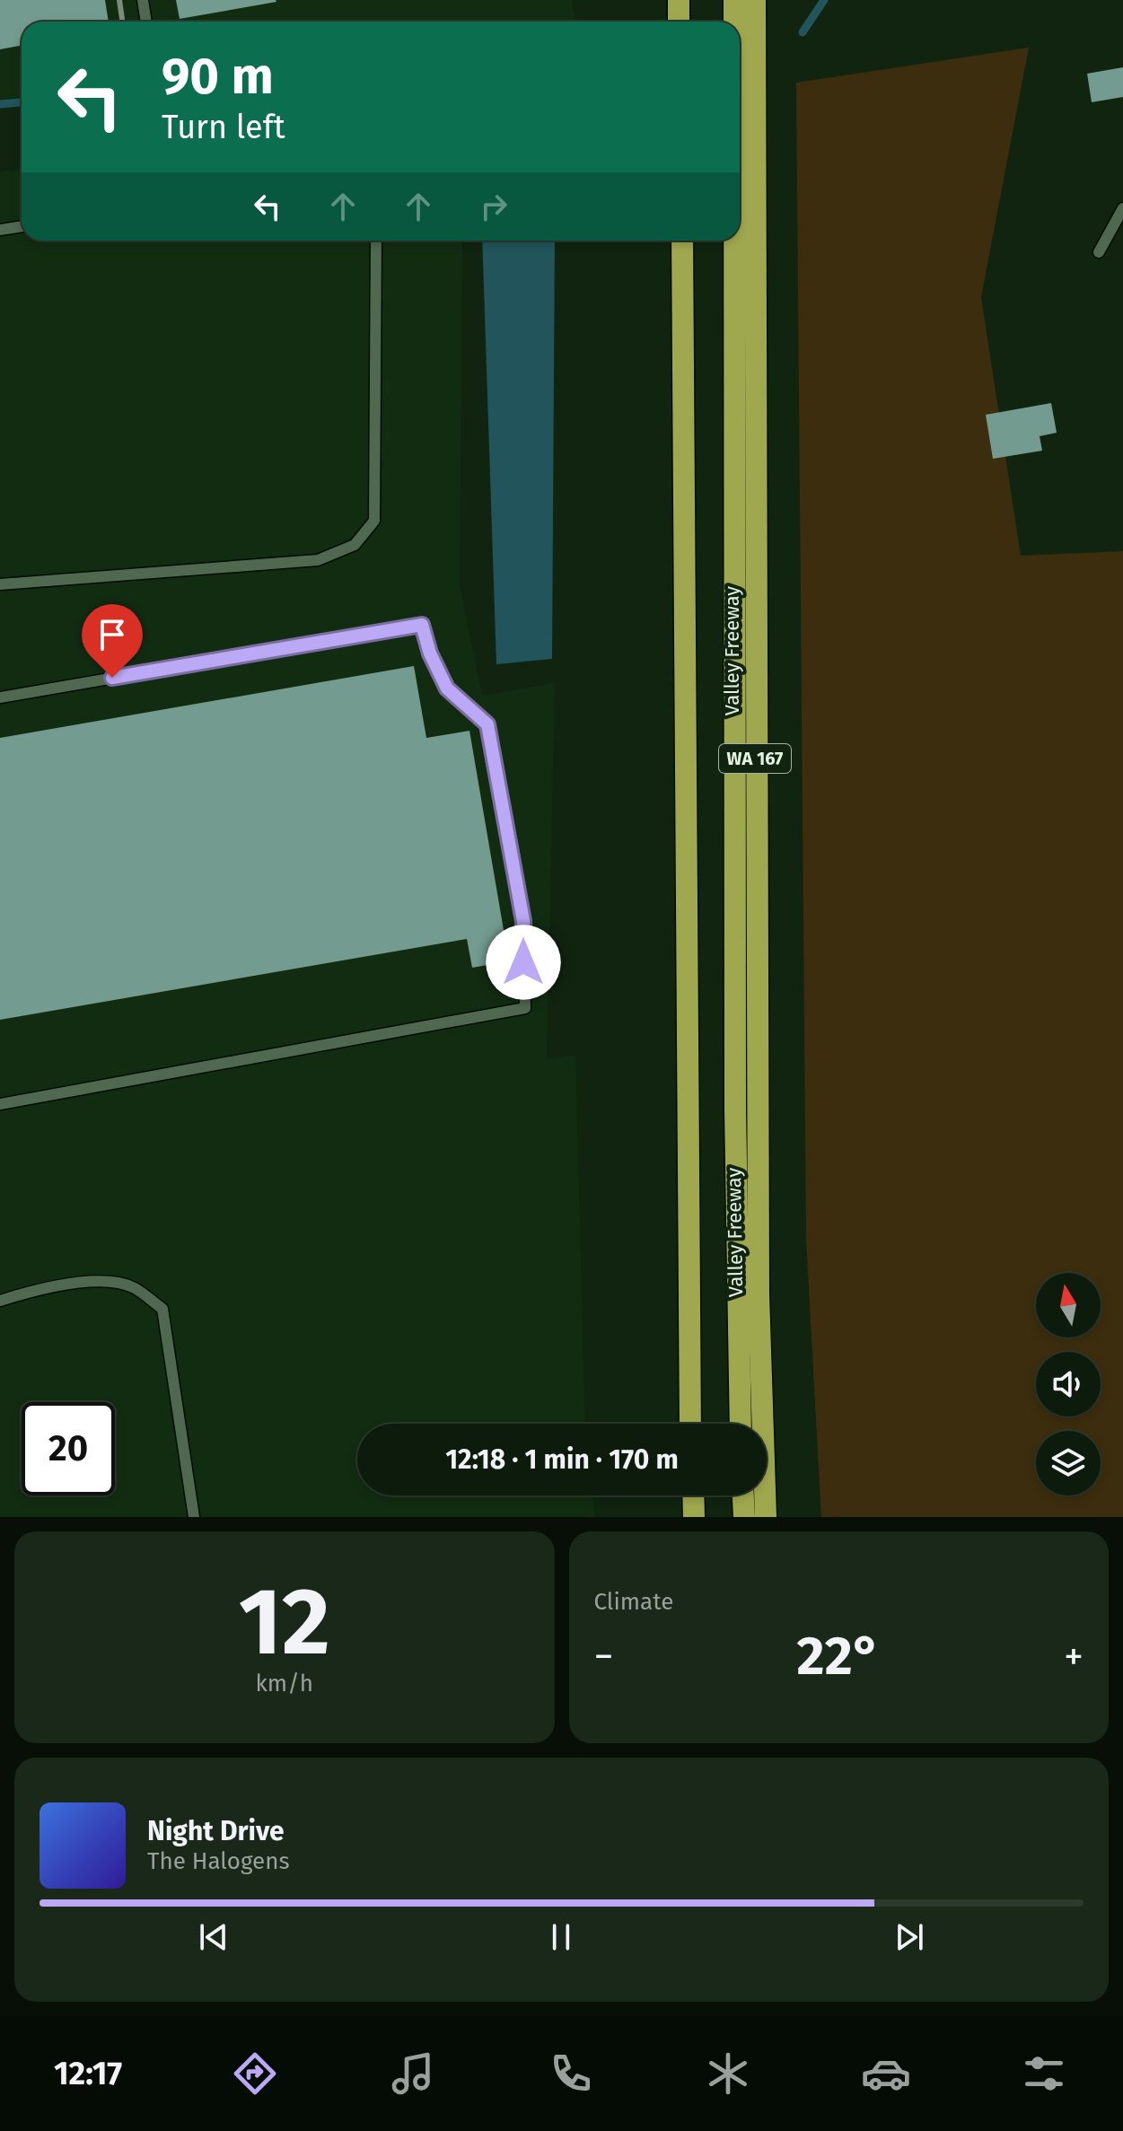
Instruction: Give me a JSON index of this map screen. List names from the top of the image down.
{
  "streets": {
    "highway": ["Valley Freeway", "WA 167"]
  },
  "north": "top",
  "page": {
    "turn": ["90 m", "Turn left"],
    "limit": "20",
    "trip": "12:18 · 1 min · 170 m",
    "tile": [
      ["12", "km/h"],
      "Climate"
    ],
    "heat": ["−", "22°", "+"],
    "song": ["Night Drive", "The Halogens"],
    "tabs": "12:17"
  }
}
